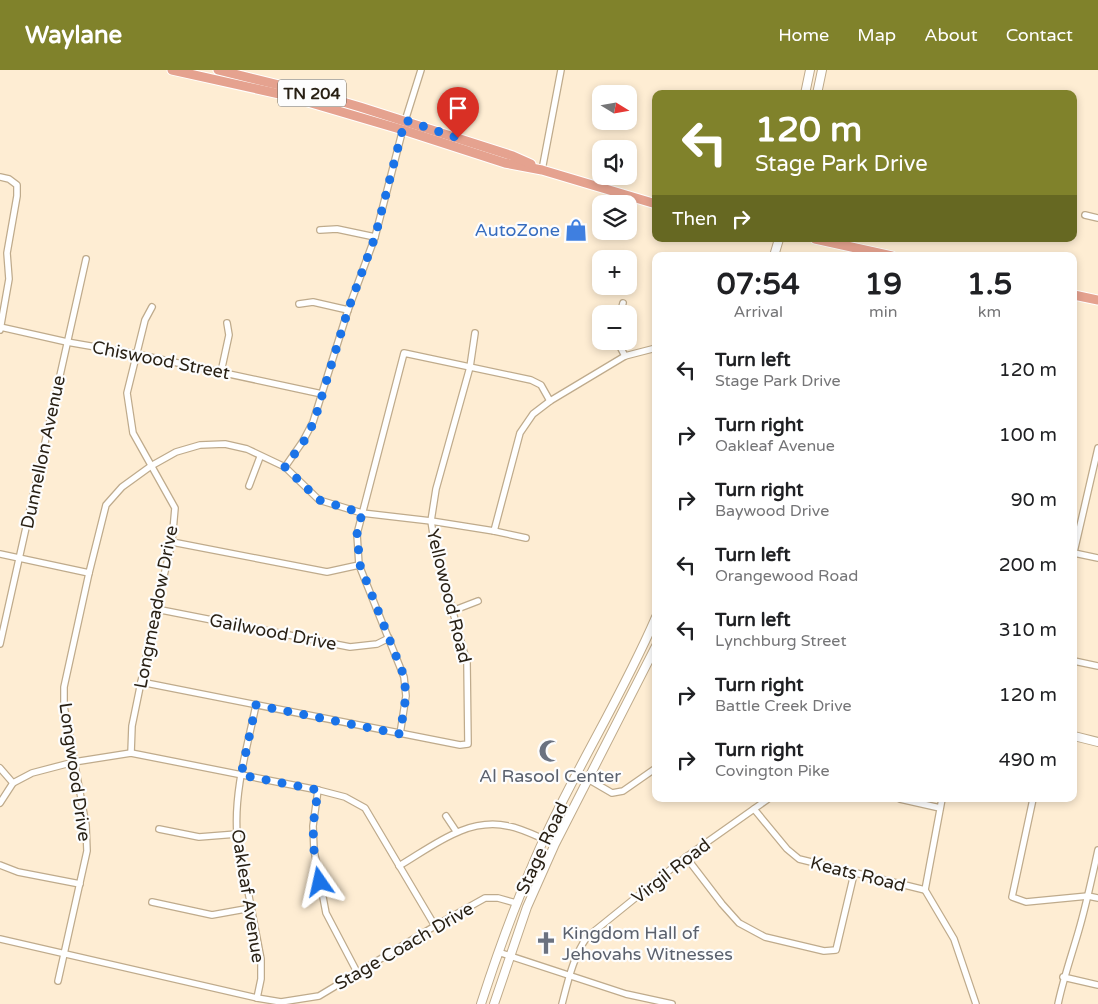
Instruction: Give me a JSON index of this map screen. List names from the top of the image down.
{
  "streets": {
    "main road": ["TN 204", "Stage Road"],
    "street": [
      "Chiswood Street",
      "Dunnellon Avenue",
      "Yellowood Road",
      "Longmeadow Drive",
      "Gailwood Drive",
      "Longwood Drive",
      "Virgil Road",
      "Keats Road",
      "Oakleaf Avenue",
      "Stage Coach Drive"
    ]
  },
  "crossings": [
    ["Chiswood Street", "Dunnellon Avenue"],
    ["Chiswood Street", "Longmeadow Drive"],
    ["Longmeadow Drive", "Gailwood Drive"],
    ["Longmeadow Drive", "Longwood Drive"],
    ["Longwood Drive", "Stage Coach Drive"],
    ["Stage Road", "Stage Coach Drive"],
    ["Virgil Road", "Keats Road"],
    ["Oakleaf Avenue", "Stage Coach Drive"]
  ],
  "places": {
    "shop": ["AutoZone"],
    "mosque": ["Al Rasool Center"],
    "church": ["Kingdom Hall of Jehovahs Witnesses"]
  },
  "north": "right",
  "page": {
    "header": "Waylane",
    "nav": [
      "Home",
      "Map",
      "About",
      "Contact"
    ],
    "map_buttons": ["+", "−"],
    "turn": ["120 m", "Stage Park Drive"],
    "then": "Then",
    "eta": [
      "07:54",
      "Arrival",
      "19",
      "min",
      "1.5",
      "km"
    ],
    "list": [
      {
        "name": "Turn left",
        "note": "Stage Park Drive",
        "value": "120 m"
      },
      {
        "name": "Turn right",
        "note": "Oakleaf Avenue",
        "value": "100 m"
      },
      {
        "name": "Turn right",
        "note": "Baywood Drive",
        "value": "90 m"
      },
      {
        "name": "Turn left",
        "note": "Orangewood Road",
        "value": "200 m"
      },
      {
        "name": "Turn left",
        "note": "Lynchburg Street",
        "value": "310 m"
      },
      {
        "name": "Turn right",
        "note": "Battle Creek Drive",
        "value": "120 m"
      },
      {
        "name": "Turn right",
        "note": "Covington Pike",
        "value": "490 m"
      }
    ]
  }
}
